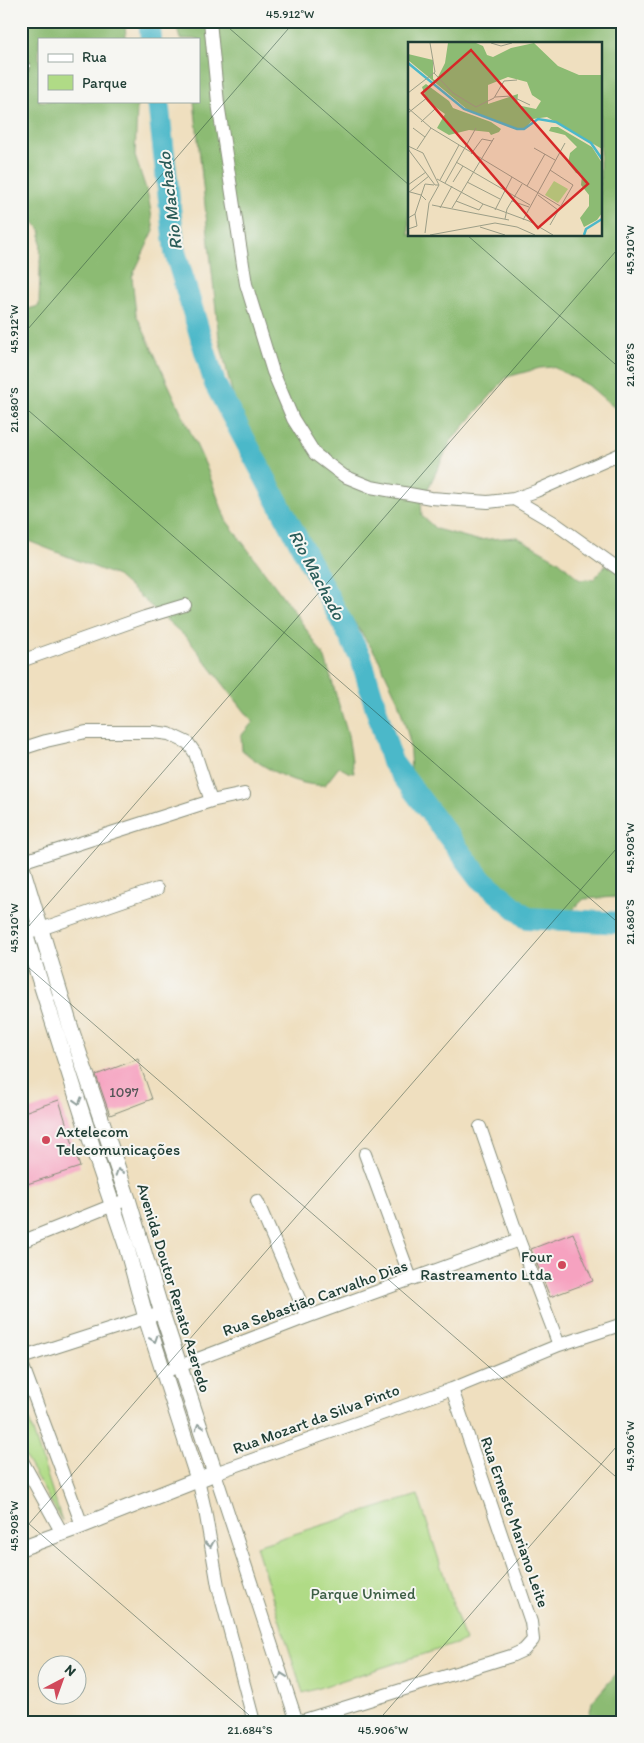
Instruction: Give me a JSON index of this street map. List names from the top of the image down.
{
  "streets": {
    "street": [
      "Avenida Doutor Renato Azeredo",
      "Rua Sebastião Carvalho Dias",
      "Rua Mozart da Silva Pinto",
      "Rua Ernesto Mariano Leite"
    ]
  },
  "crossings": [
    ["Avenida Doutor Renato Azeredo", "Rua Sebastião Carvalho Dias"],
    ["Avenida Doutor Renato Azeredo", "Rua Mozart da Silva Pinto"],
    ["Avenida Doutor Renato Azeredo", "Rua Ernesto Mariano Leite"],
    ["Rua Mozart da Silva Pinto", "Rua Ernesto Mariano Leite"]
  ],
  "water": ["Rio Machado"],
  "parks": ["Parque Unimed"],
  "places": ["Axtelecom Telecomunicações", "Four Rastreamento Ltda"],
  "house_numbers": ["1097"],
  "legend": ["Rua", "Parque"],
  "north": "top right",
  "coordinates": [
    "45.912°W",
    "45.910°W",
    "21.678°S",
    "21.680°S",
    "45.908°W",
    "45.906°W",
    "21.684°S"
  ]
}
